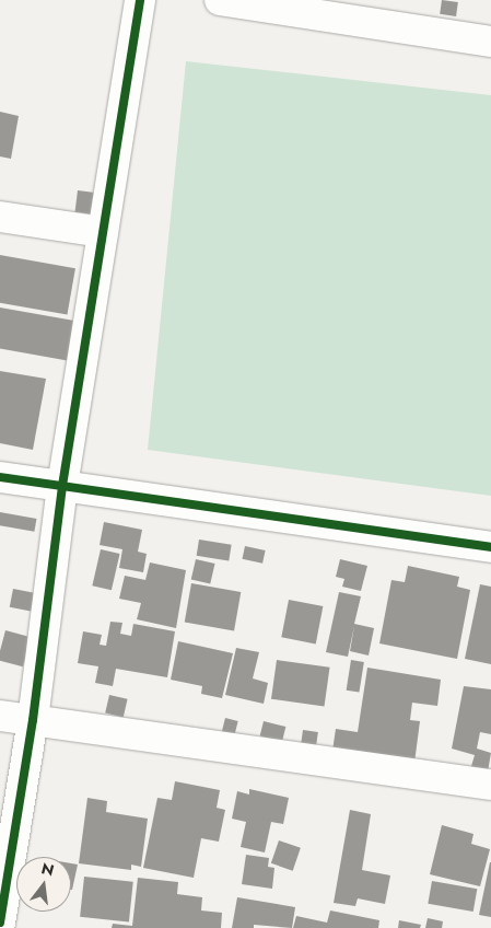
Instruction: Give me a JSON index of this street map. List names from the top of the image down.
{
  "north": "top"
}
